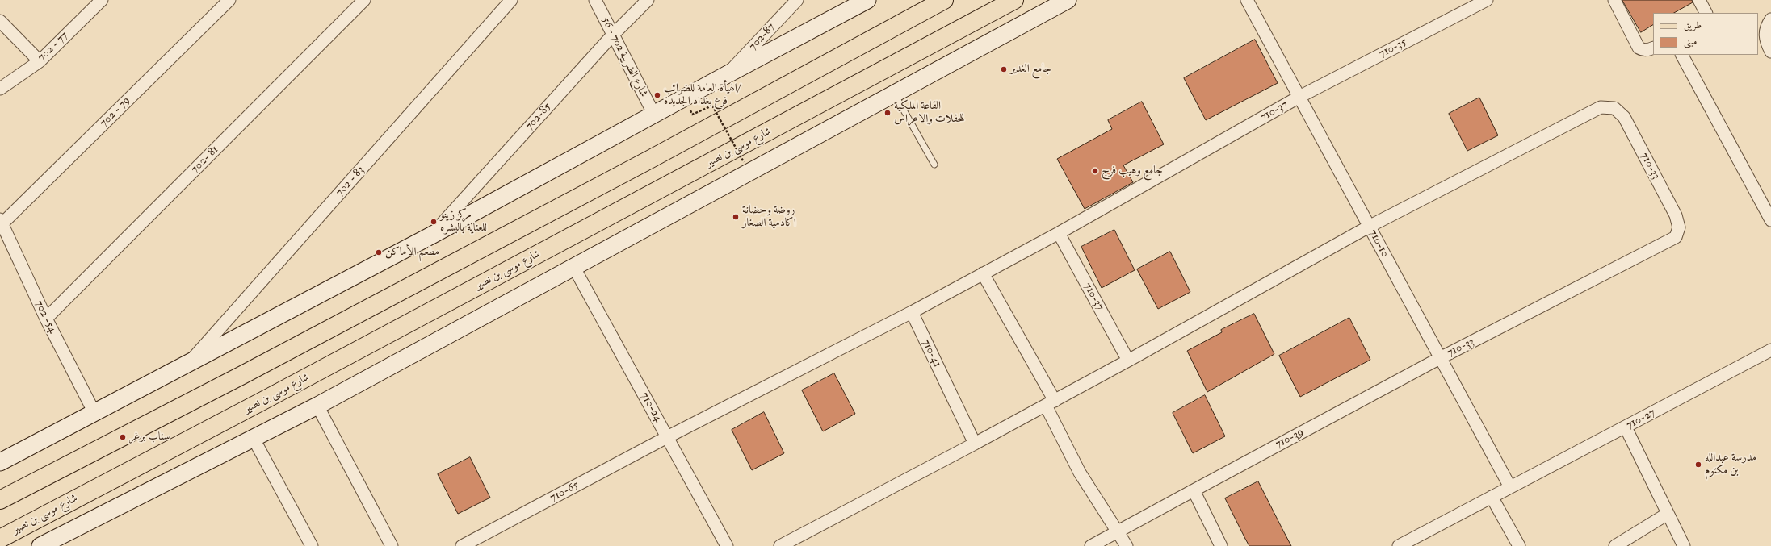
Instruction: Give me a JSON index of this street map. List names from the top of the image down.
{
  "streets": {
    "main road": ["شارع موسى بن نصير"],
    "street": [
      "702-87",
      "702 - 77",
      "710-35",
      "شارع الضريبة 702 - 56",
      "710-37",
      "702 - 79",
      "702-85",
      "702- 81",
      "710-33",
      "702 - 83",
      "710-10",
      "702 -54",
      "710-41",
      "710-24",
      "710-27",
      "710-39",
      "710-65"
    ]
  },
  "crossings": [
    ["710-35", "710-37"],
    ["710-35", "710-10"],
    ["شارع الضريبة 702 - 56", "702-85"],
    ["710-37", "710-10"],
    ["702 - 79", "702 -54"],
    ["702- 81", "702 -54"],
    ["710-33", "710-10"],
    ["710-33", "710-39"],
    ["710-10", "710-27"],
    ["710-10", "710-39"],
    ["710-24", "710-65"]
  ],
  "places": [
    "جامع الغدير",
    "الهيأة العامة للضرائب/ فرع بغداد الجديدة",
    "القاعة الملكية للحفلات والاعراس",
    "جامع وهيب فرج",
    "روضة وحضانة اكادمية الصغار",
    "مركز زينو للعناية بالبشره",
    "مطعم الأماكن",
    "سناب برغر",
    "مدرسة عبدالله بن مكتوم"
  ],
  "legend": ["طريق", "مبنى"]
}
